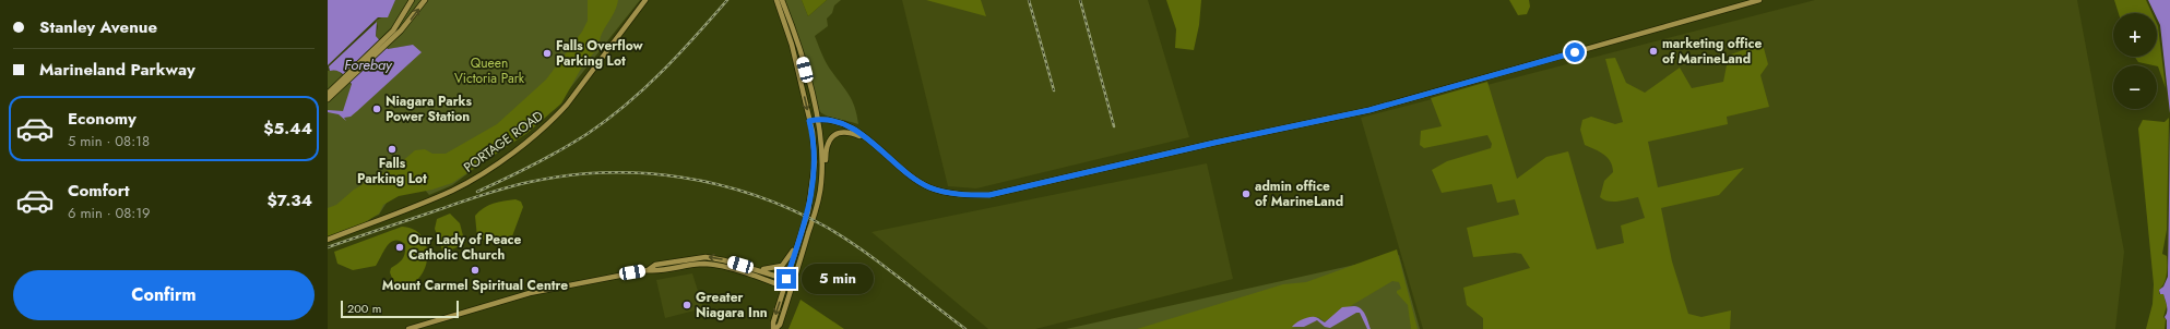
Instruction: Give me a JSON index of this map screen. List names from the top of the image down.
{
  "streets": {
    "main road": ["PORTAGE ROAD"]
  },
  "water": ["Forebay"],
  "parks": ["Queen Victoria Park"],
  "places": [
    "marketing office of MarineLand",
    "Falls Overflow Parking Lot",
    "Niagara Parks Power Station",
    "Falls Parking Lot",
    "admin office of MarineLand",
    "Our Lady of Peace Catholic Church",
    "Mount Carmel Spiritual Centre",
    "Greater Niagara Inn"
  ],
  "scale_bar": "200 m",
  "page": {
    "banner": ["Stanley Avenue", "Marineland Parkway"],
    "map_buttons": ["+", "−"],
    "list": [
      {
        "name": "Economy",
        "note": "5 min · 08:18",
        "value": "$5.44"
      },
      {
        "name": "Comfort",
        "note": "6 min · 08:19",
        "value": "$7.34"
      }
    ],
    "buttons": "Confirm",
    "bubble": "5 min",
    "scale": "200 m"
  }
}
